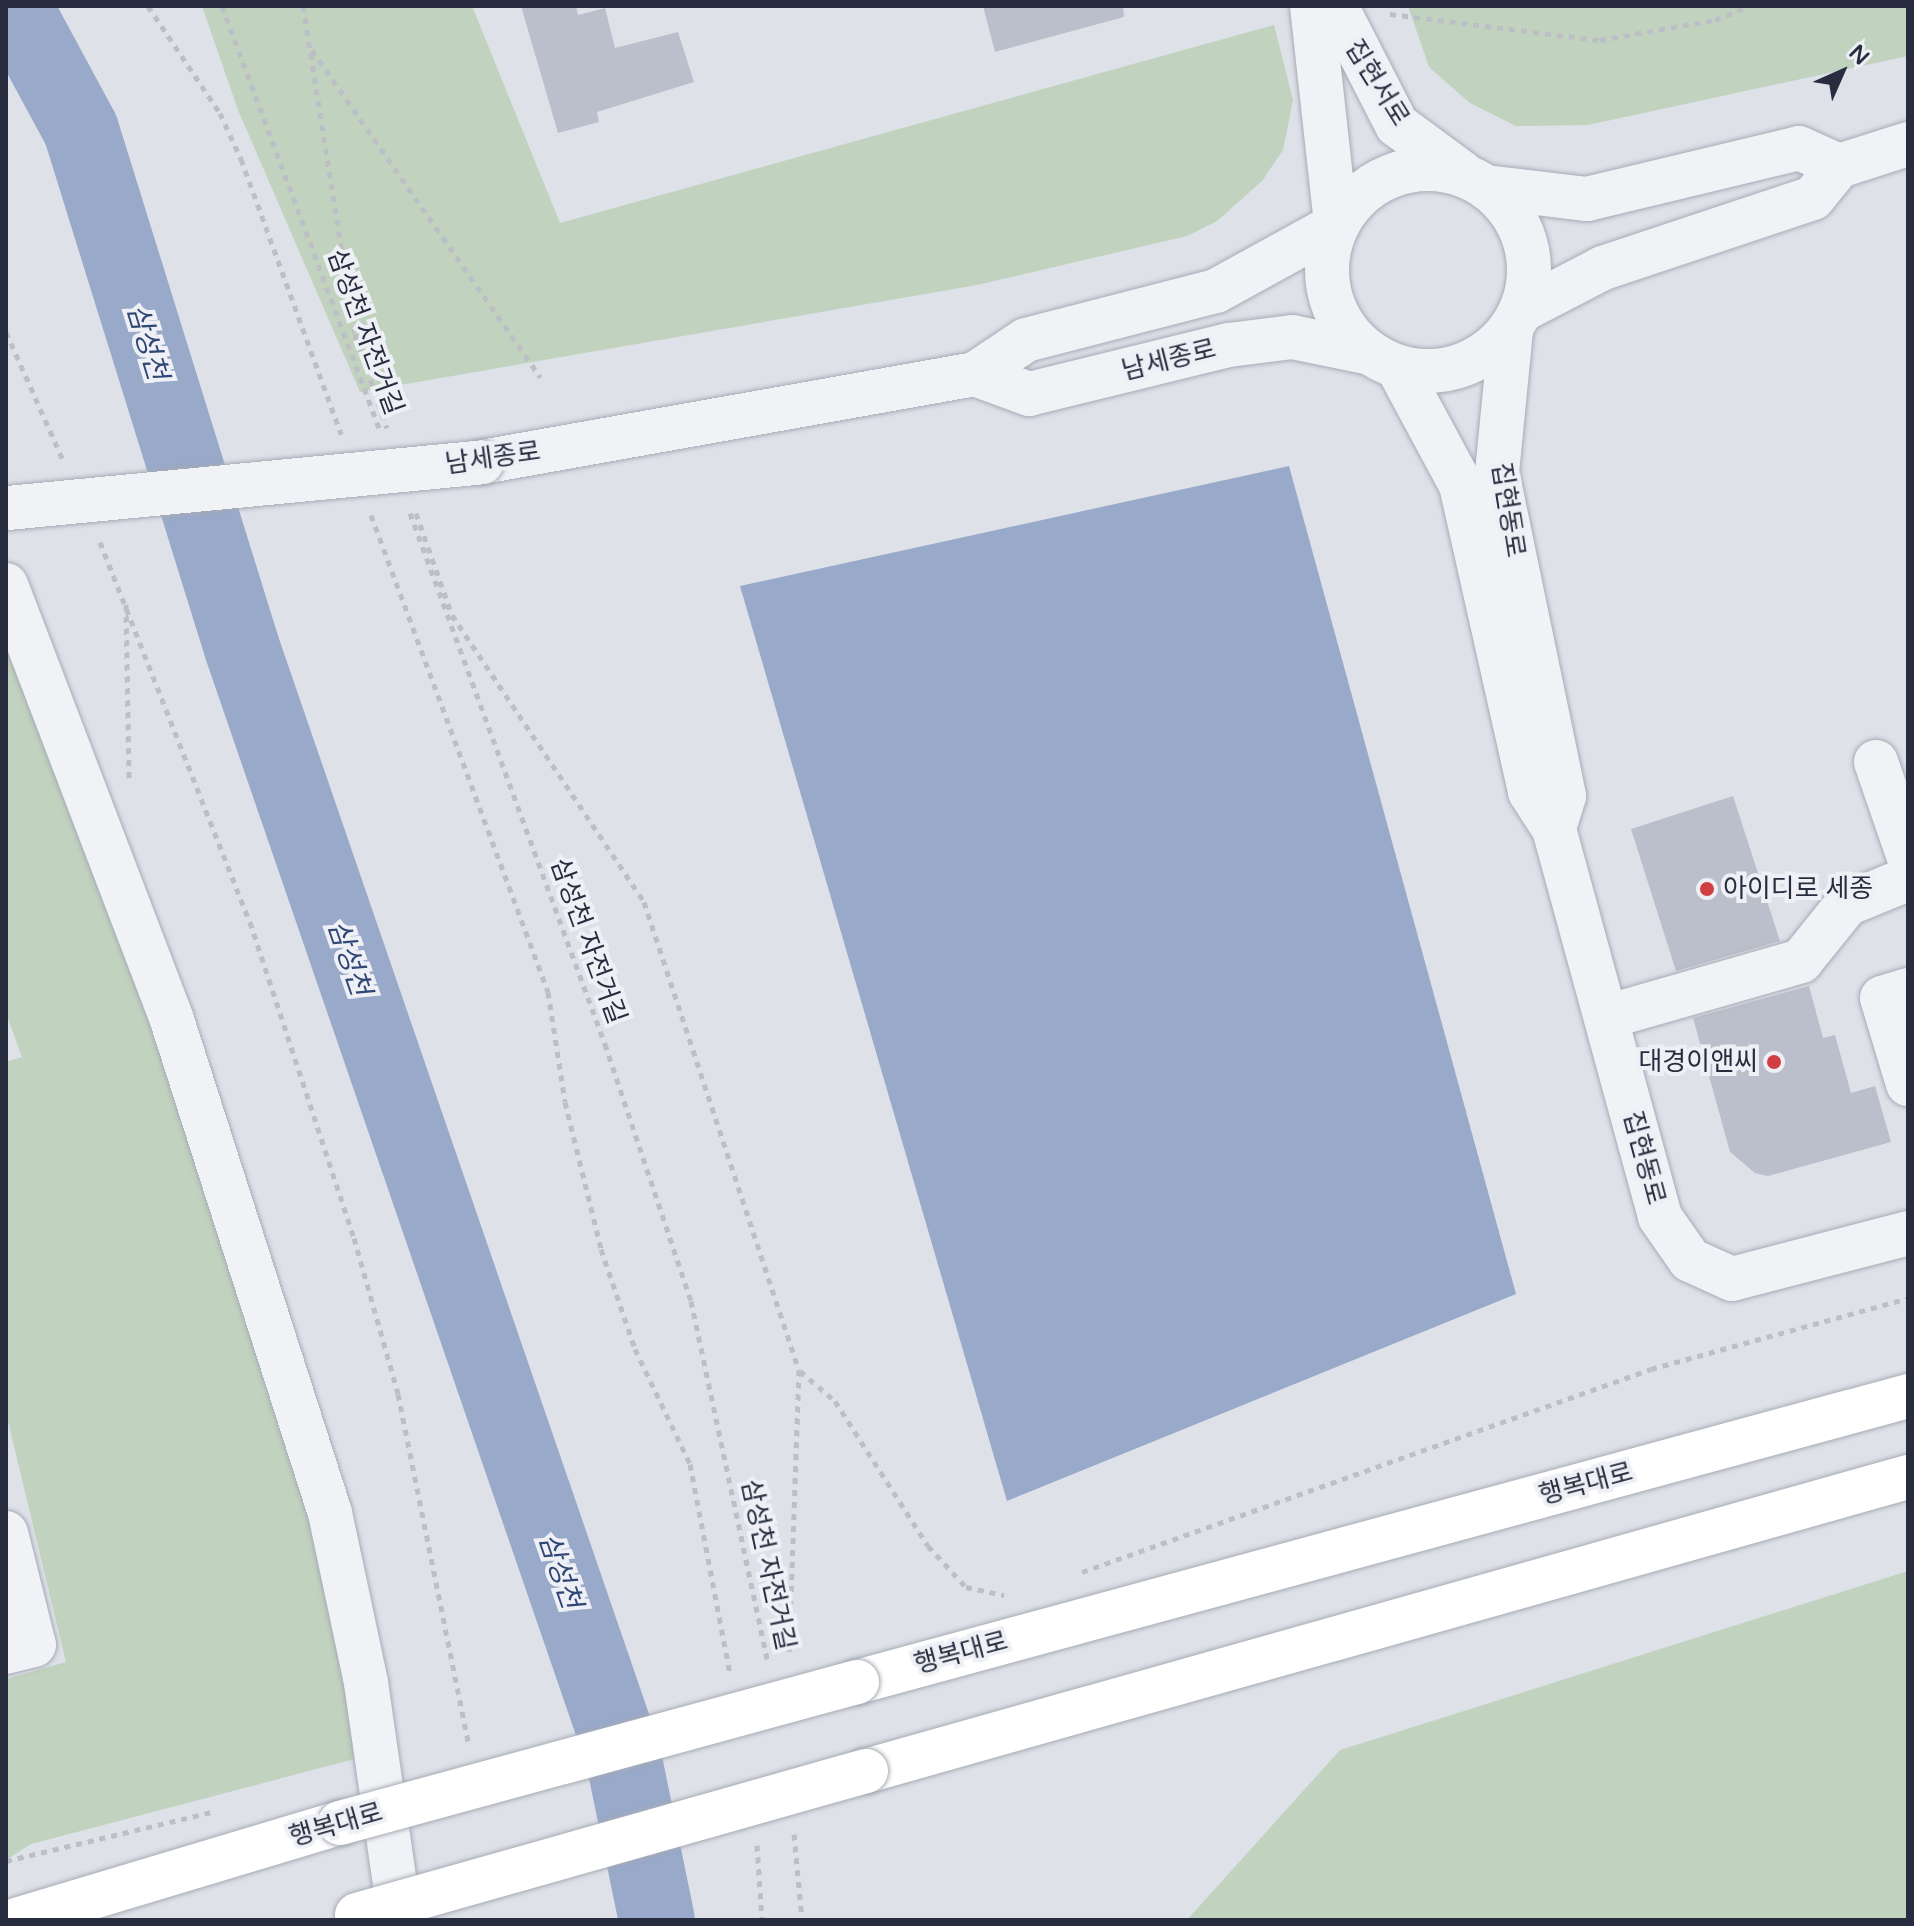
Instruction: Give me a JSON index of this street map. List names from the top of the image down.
{
  "streets": {
    "highway": ["행복대로"],
    "street": ["집현서로", "남세종로", "집현동로"],
    "path": ["삼성천 자전거길"]
  },
  "crossings": [
    ["집현서로", "남세종로"],
    ["집현서로", "집현동로"],
    ["남세종로", "집현동로"]
  ],
  "water": ["삼성천"],
  "places": ["아이디로 세종", "대경이앤씨"],
  "north": "top right"
}
